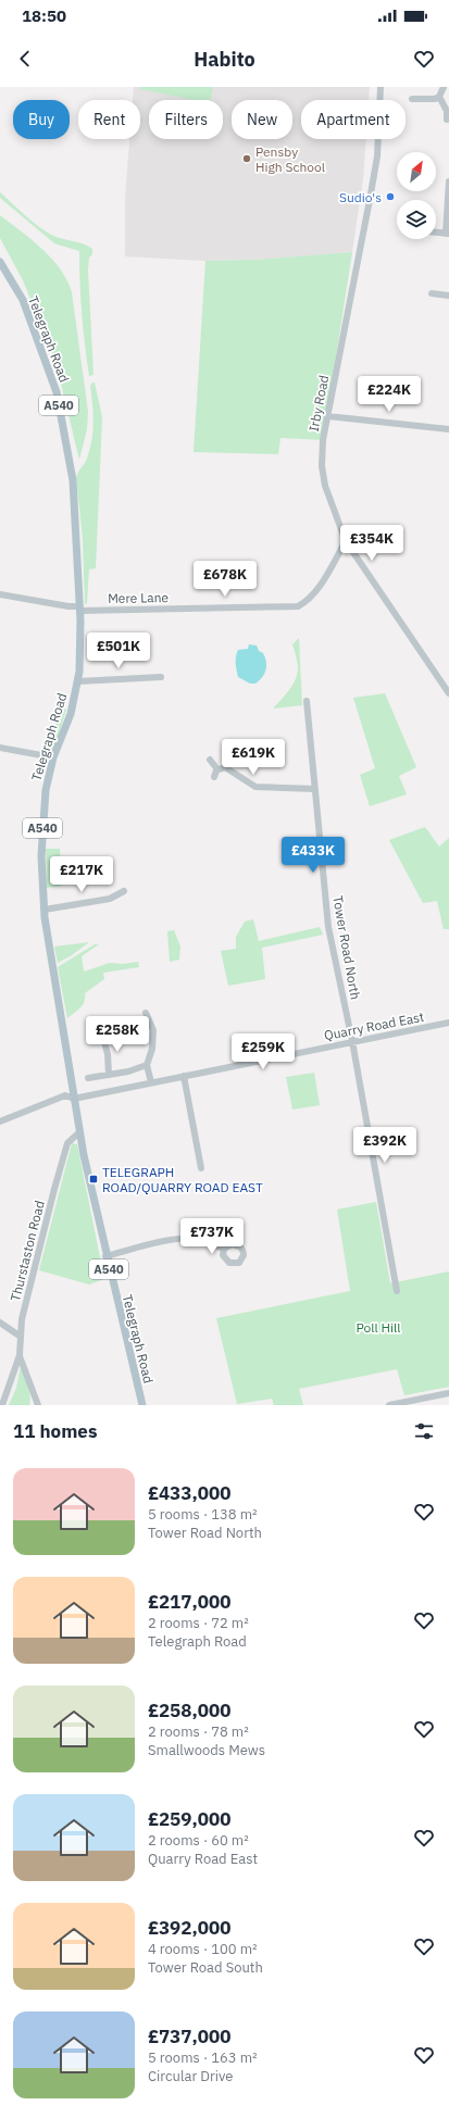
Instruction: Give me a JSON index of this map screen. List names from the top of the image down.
{
  "streets": {
    "main road": ["Telegraph Road", "A540"],
    "street": [
      "Irby Road",
      "Mere Lane",
      "Tower Road North",
      "Quarry Road East",
      "Thurstaston Road"
    ]
  },
  "crossings": [
    ["Telegraph Road", "Mere Lane"],
    ["Telegraph Road", "Quarry Road East"],
    ["Telegraph Road", "Thurstaston Road"],
    ["Irby Road", "Mere Lane"],
    ["Tower Road North", "Quarry Road East"]
  ],
  "parks": ["Poll Hill"],
  "places": {
    "other": ["Pensby High School", "Sudio's"],
    "transit": ["TELEGRAPH ROAD/QUARRY ROAD EAST"]
  },
  "north": "top right",
  "page": {
    "status": "18:50",
    "header": "Habito",
    "chip": [
      "Buy",
      "Rent",
      "Filters",
      "New",
      "Apartment"
    ],
    "price": [
      "£224K",
      "£354K",
      "£678K",
      "£501K",
      "£619K",
      "£433K",
      "£217K",
      "£258K",
      "£259K",
      "£392K",
      "£737K"
    ],
    "heading": "11 homes",
    "list": [
      {
        "name": "£433,000",
        "note": "5 rooms · 138 m² · Tower Road North"
      },
      {
        "name": "£217,000",
        "note": "2 rooms · 72 m² · Telegraph Road"
      },
      {
        "name": "£258,000",
        "note": "2 rooms · 78 m² · Smallwoods Mews"
      },
      {
        "name": "£259,000",
        "note": "2 rooms · 60 m² · Quarry Road East"
      },
      {
        "name": "£392,000",
        "note": "4 rooms · 100 m² · Tower Road South"
      },
      {
        "name": "£737,000",
        "note": "5 rooms · 163 m² · Circular Drive"
      }
    ]
  }
}
